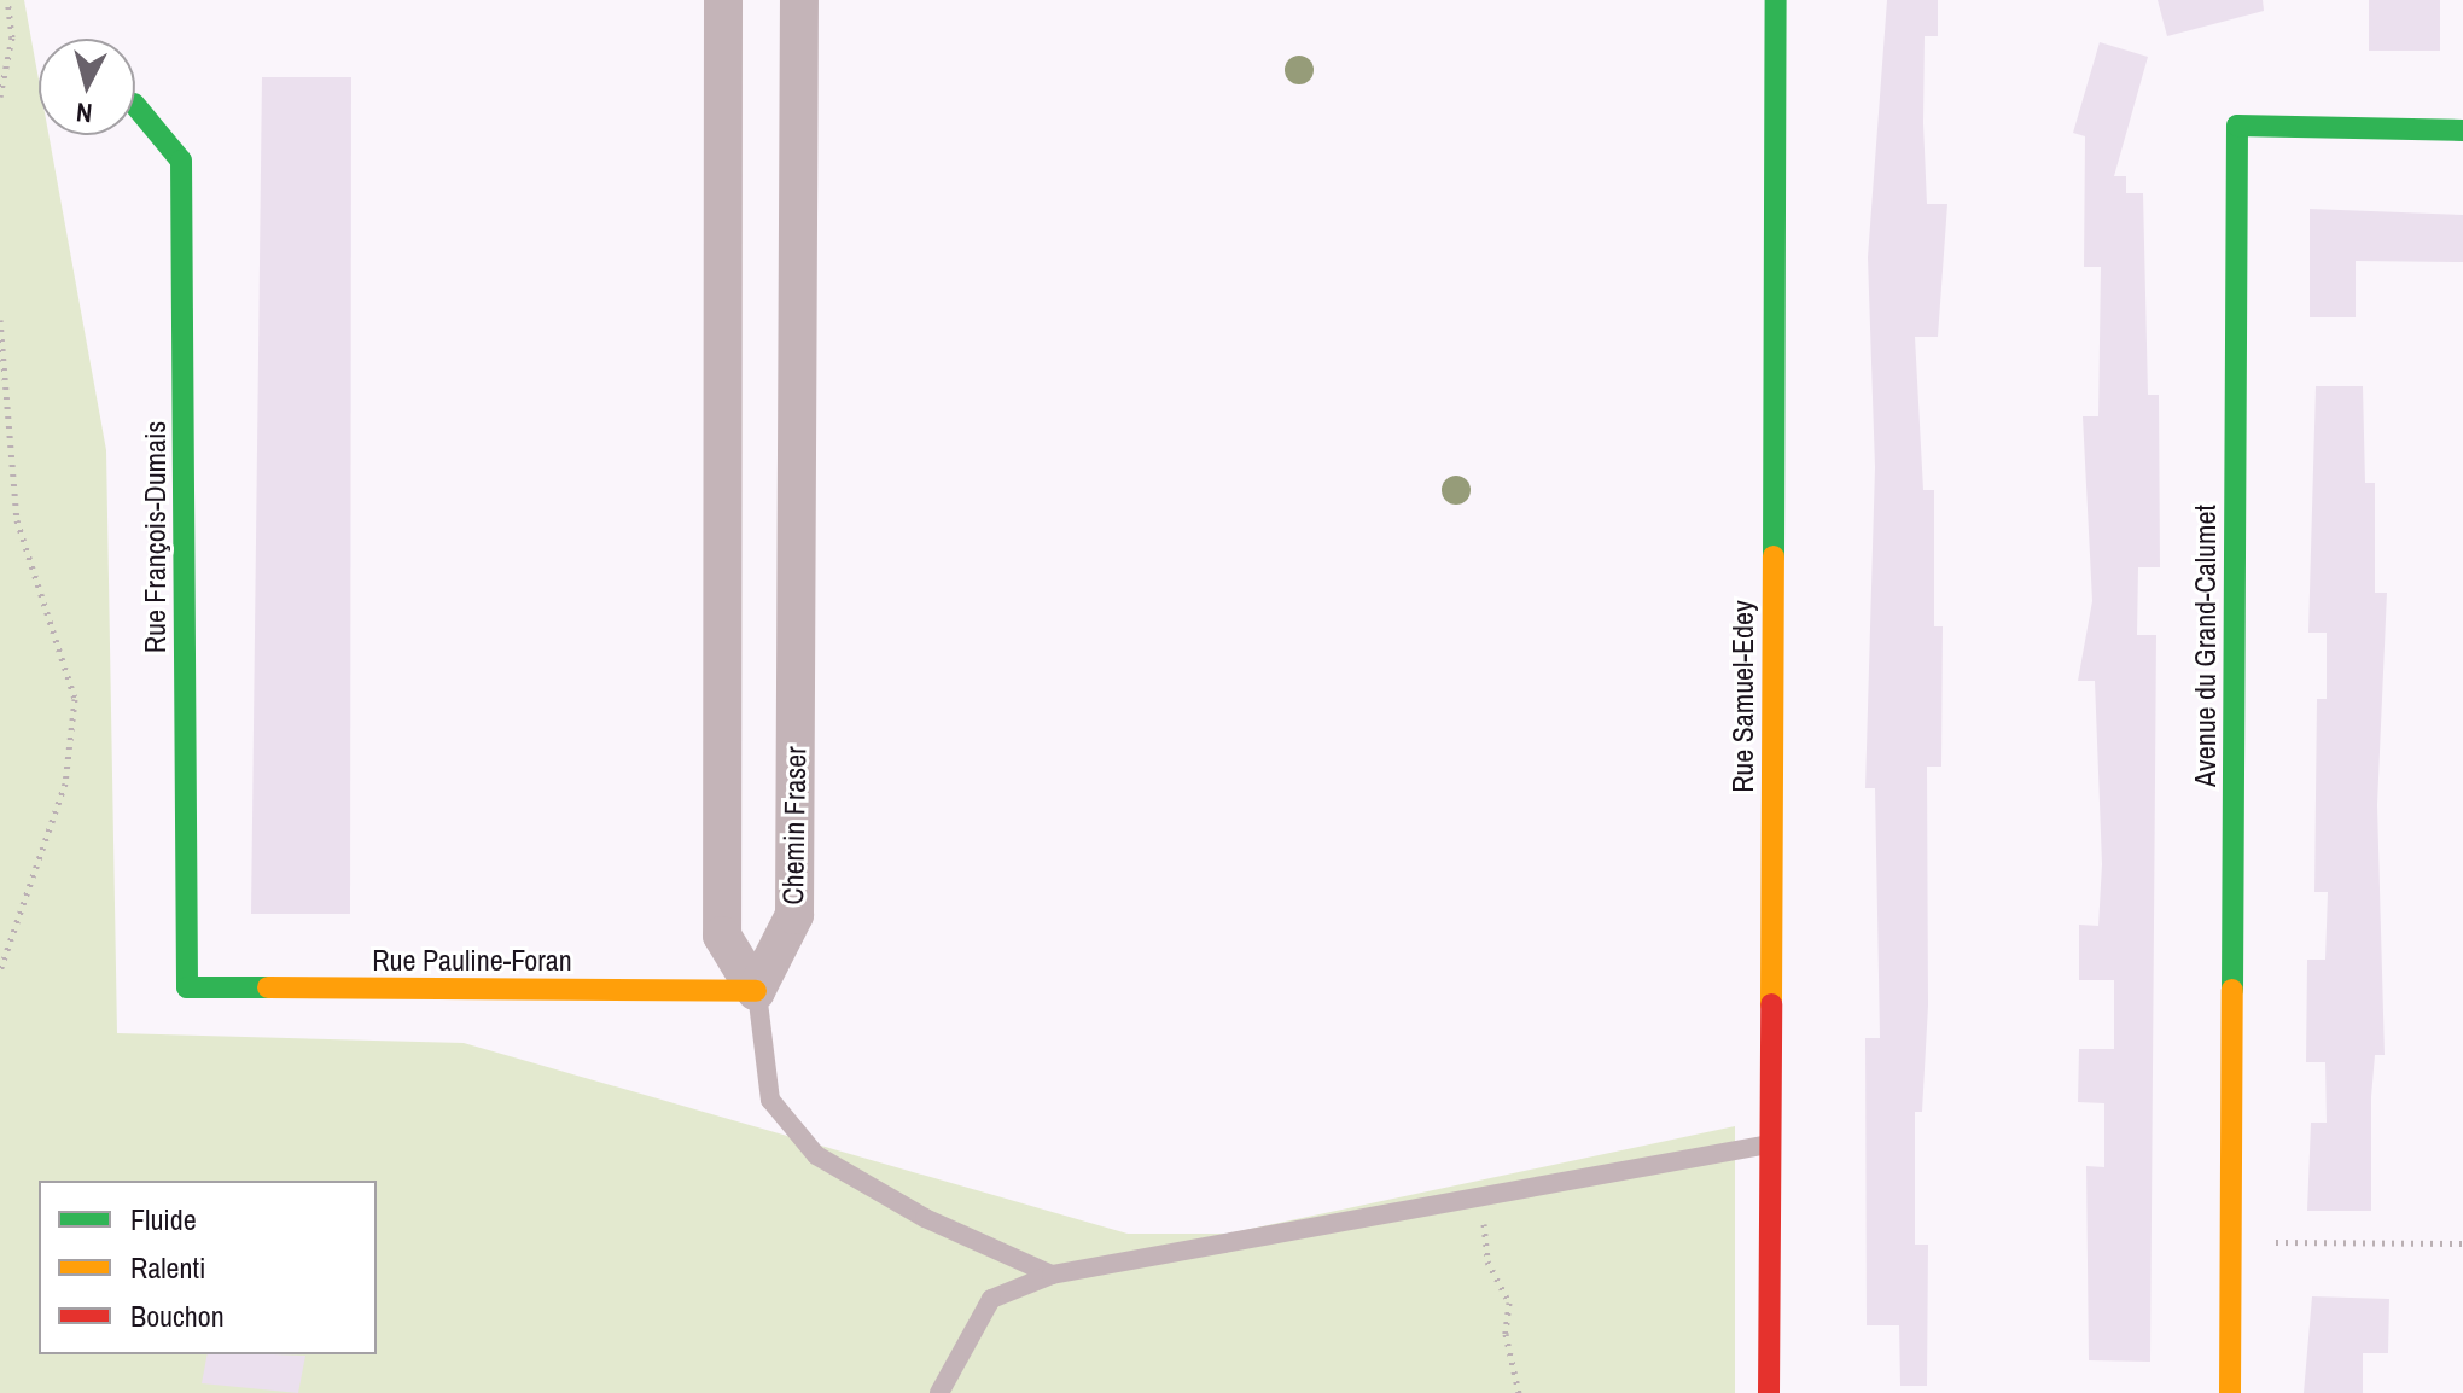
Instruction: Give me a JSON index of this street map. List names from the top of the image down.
{
  "streets": {
    "street": [
      "Rue François-Dumais",
      "Avenue du Grand-Calumet",
      "Rue Samuel-Edey",
      "Chemin Fraser",
      "Rue Pauline-Foran"
    ]
  },
  "crossings": [
    ["Rue François-Dumais", "Rue Pauline-Foran"],
    ["Chemin Fraser", "Rue Pauline-Foran"]
  ],
  "legend": ["Fluide", "Ralenti", "Bouchon"],
  "north": "bottom"
}
